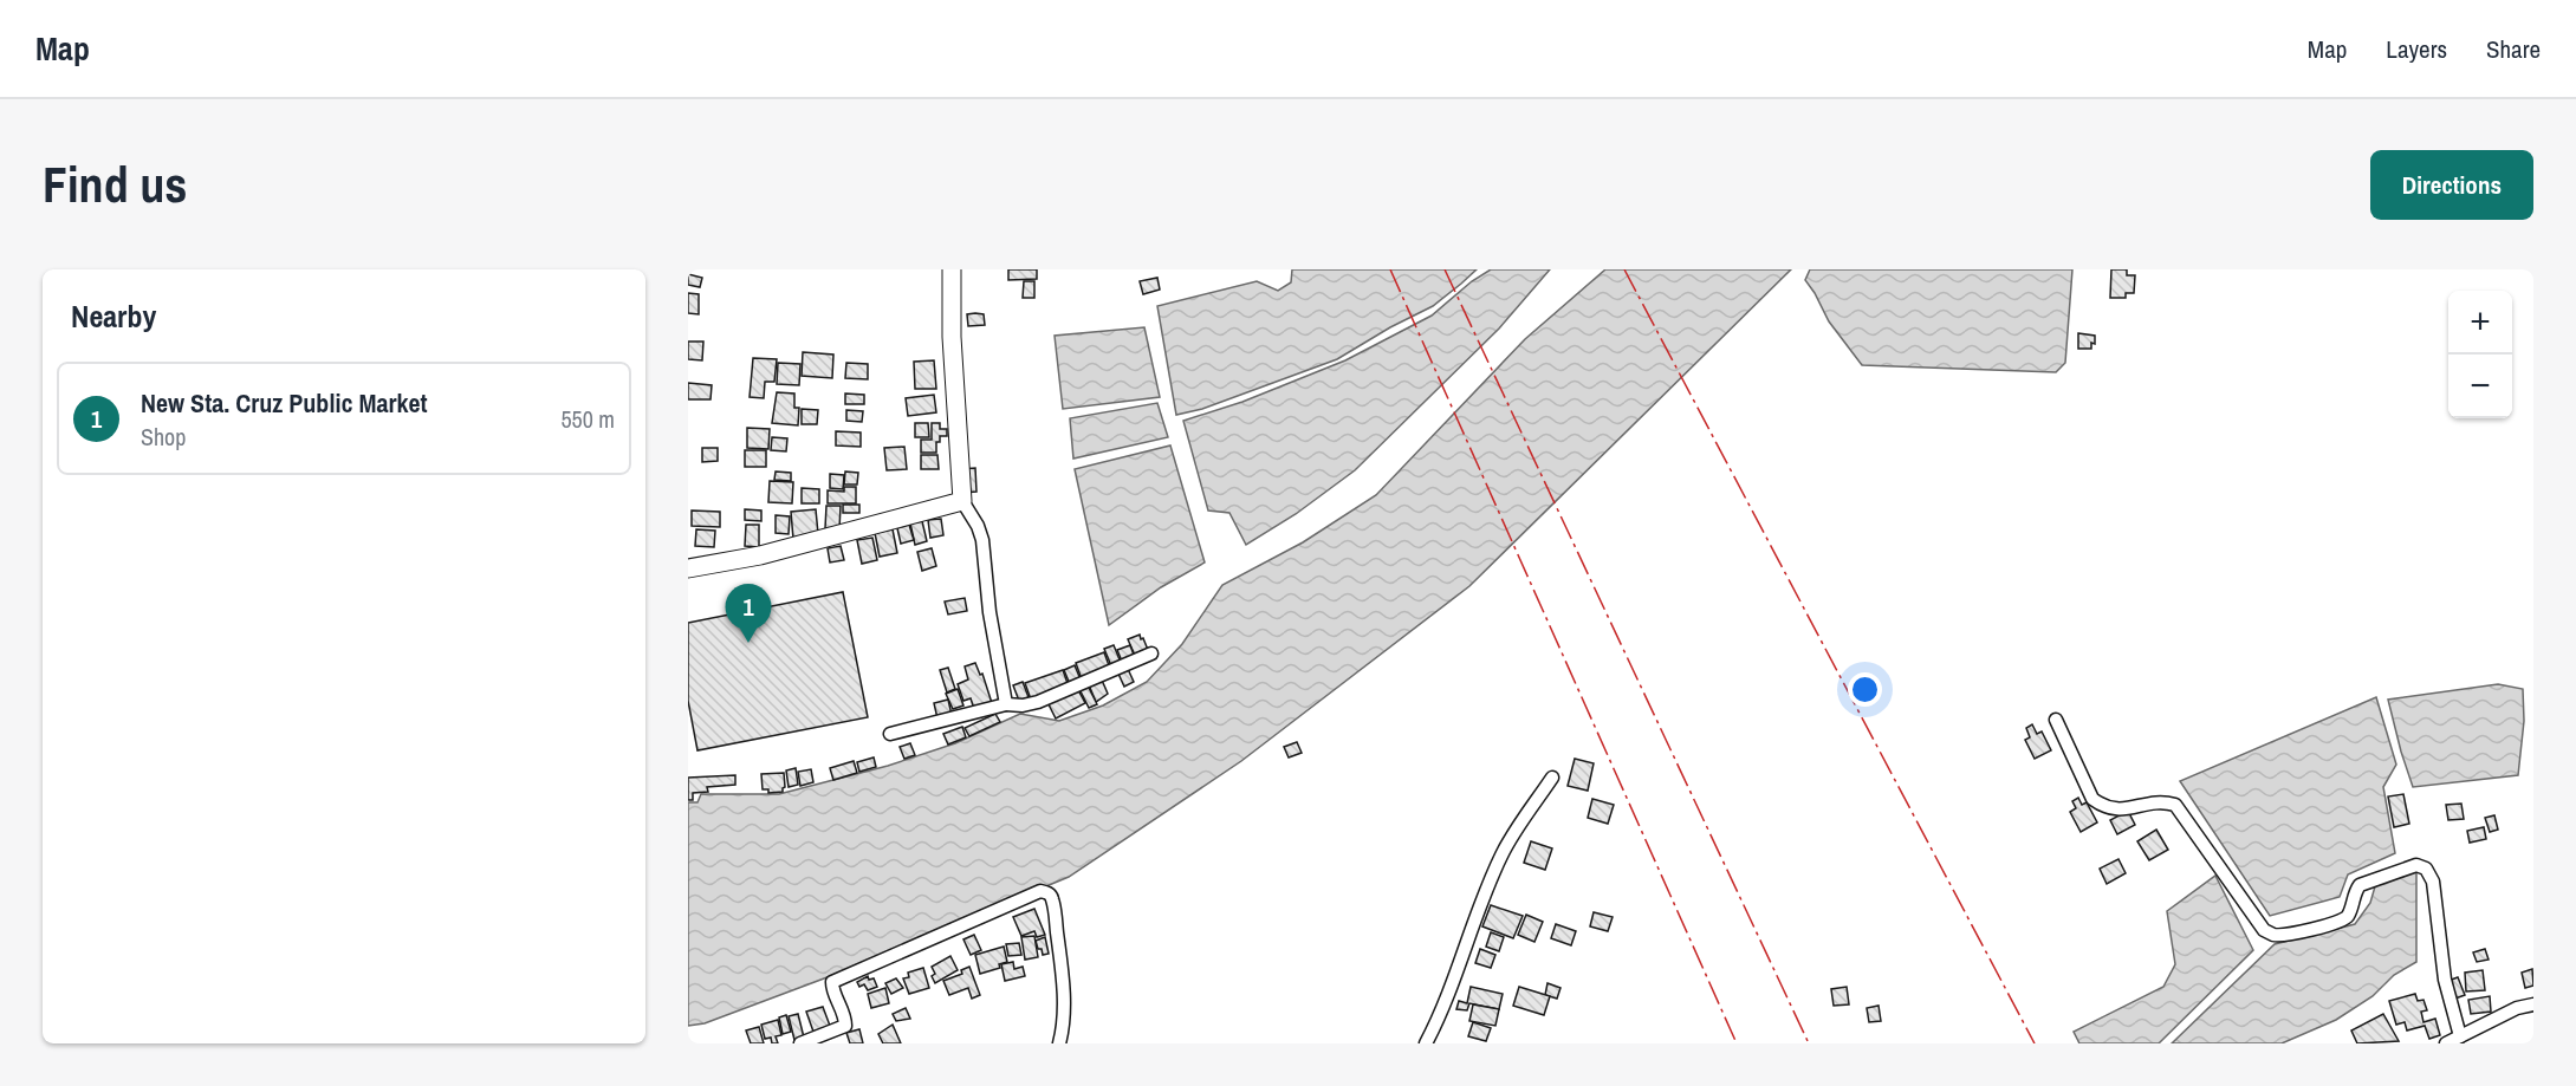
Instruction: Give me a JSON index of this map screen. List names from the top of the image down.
{
  "page": {
    "header": "Map",
    "nav": ["Map", "Layers", "Share"],
    "buttons": "Directions",
    "title": "Find us",
    "heading": "Nearby",
    "map_buttons": ["+", "−"],
    "list": [
      {
        "mark": "1",
        "name": "New Sta. Cruz Public Market",
        "note": "Shop",
        "value": "550 m"
      }
    ],
    "pins": "1"
  }
}
